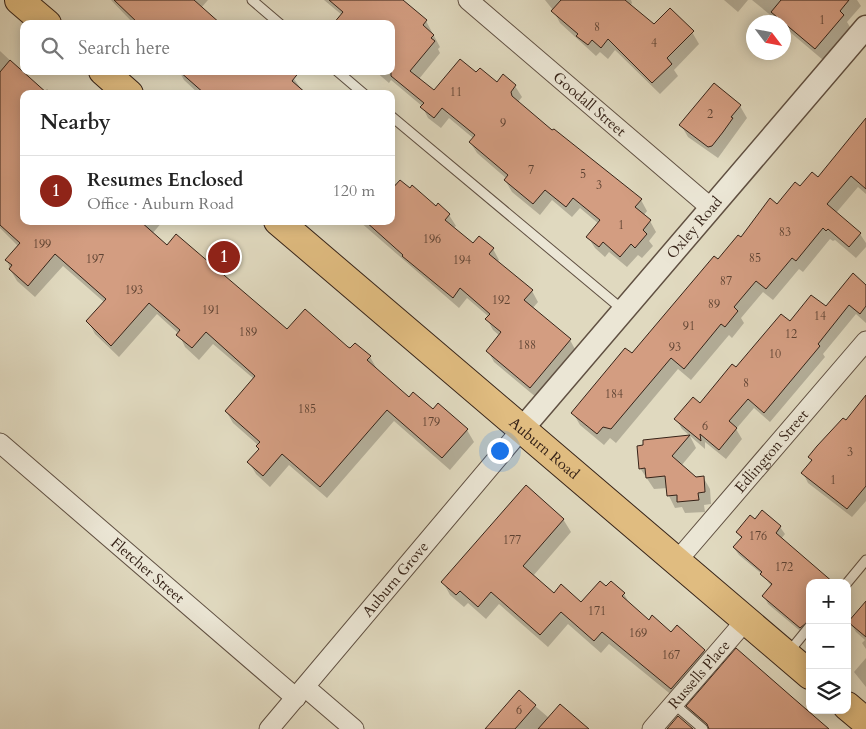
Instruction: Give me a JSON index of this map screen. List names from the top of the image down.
{
  "streets": {
    "main road": ["Auburn Road"],
    "street": [
      "Goodall Street",
      "Oxley Road",
      "Edlington Street",
      "Fletcher Street",
      "Auburn Grove",
      "Russells Place"
    ]
  },
  "crossings": [
    ["Goodall Street", "Oxley Road"],
    ["Oxley Road", "Auburn Road"],
    ["Oxley Road", "Auburn Grove"],
    ["Auburn Road", "Edlington Street"],
    ["Auburn Road", "Auburn Grove"],
    ["Auburn Road", "Russells Place"],
    ["Fletcher Street", "Auburn Grove"]
  ],
  "house_numbers": [
    "1",
    "8",
    "4",
    "11",
    "2",
    "9",
    "7",
    "5",
    "3",
    "1",
    "83",
    "196",
    "199",
    "85",
    "197",
    "194",
    "87",
    "193",
    "192",
    "89",
    "191",
    "14",
    "91",
    "189",
    "12",
    "188",
    "93",
    "10",
    "8",
    "184",
    "185",
    "179",
    "6",
    "3",
    "1",
    "176",
    "177",
    "172",
    "171",
    "169",
    "167",
    "6"
  ],
  "north": "bottom right",
  "page": {
    "search": "Search here",
    "heading": "Nearby",
    "list": [
      {
        "mark": "1",
        "name": "Resumes Enclosed",
        "note": "Office · Auburn Road",
        "value": "120 m"
      }
    ],
    "pins": "1",
    "map_buttons": ["+", "−"]
  }
}
